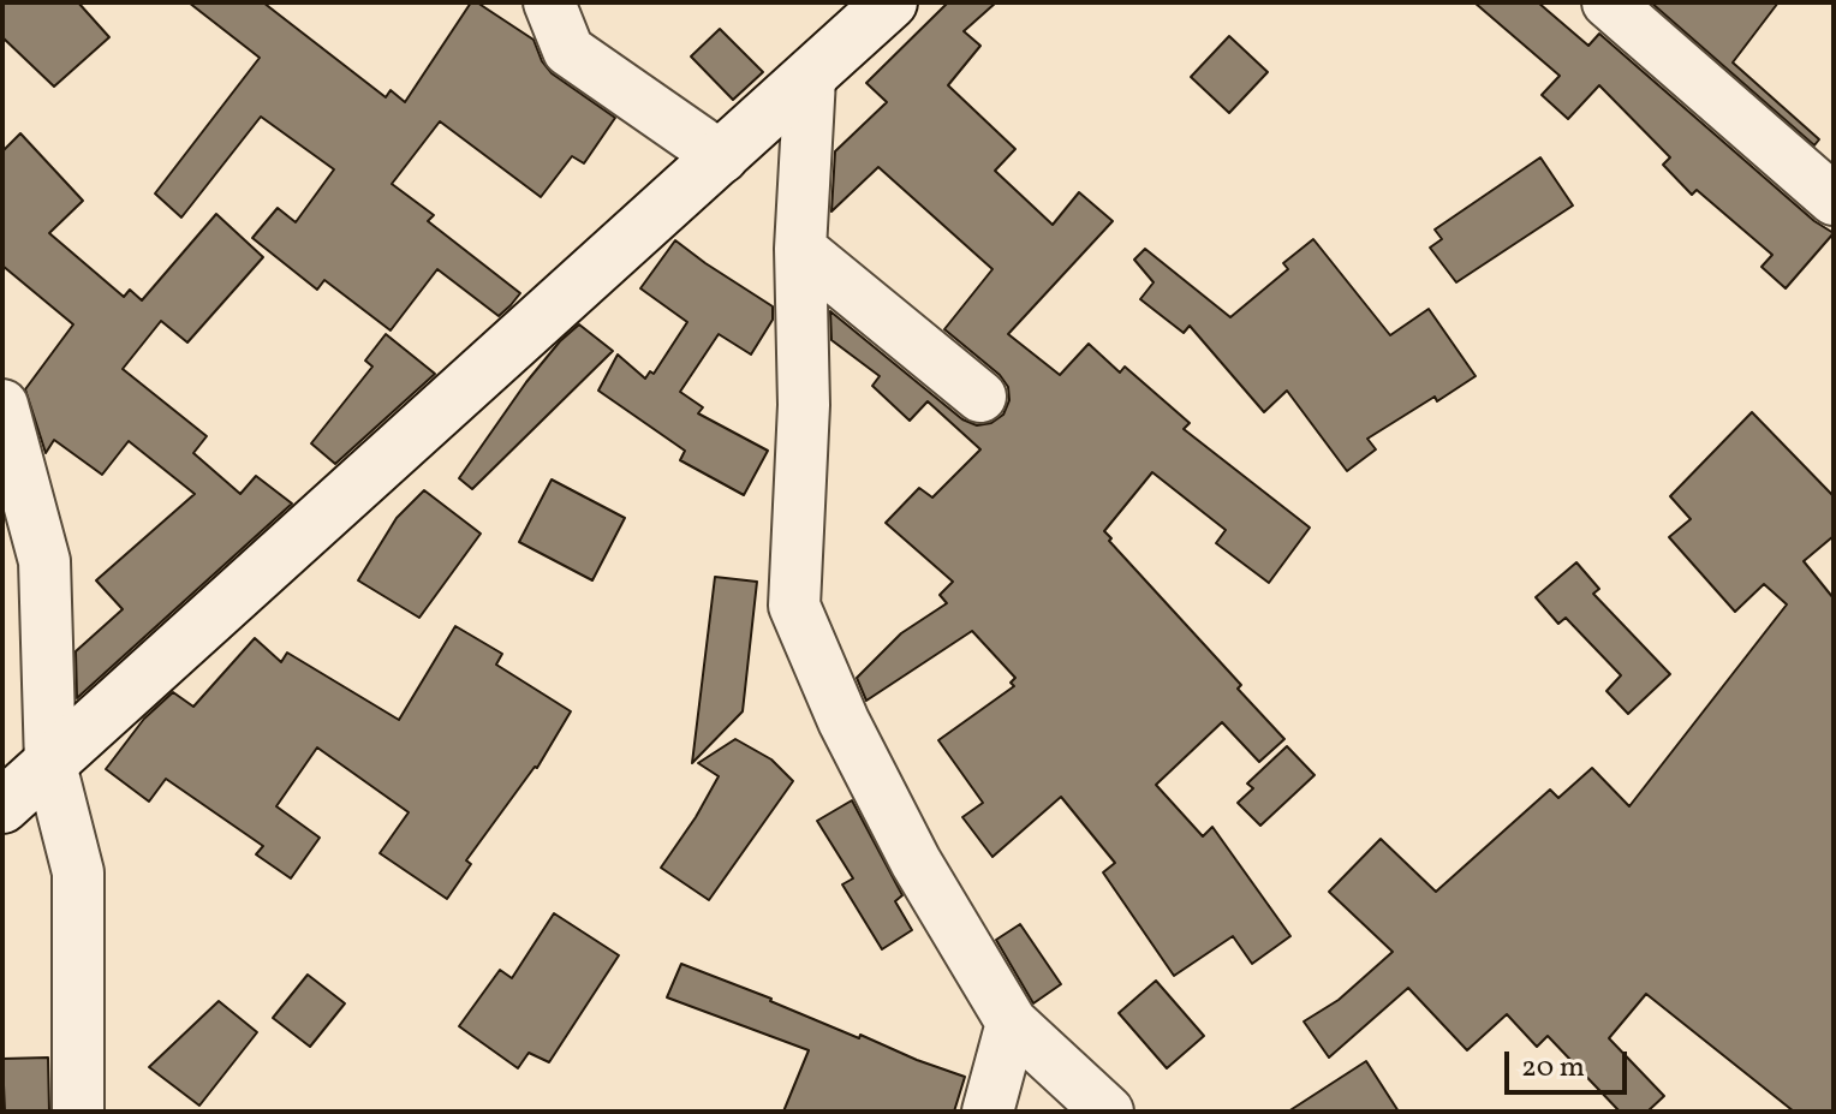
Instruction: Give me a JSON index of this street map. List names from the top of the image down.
{
  "scale_bar": "20 m"
}
